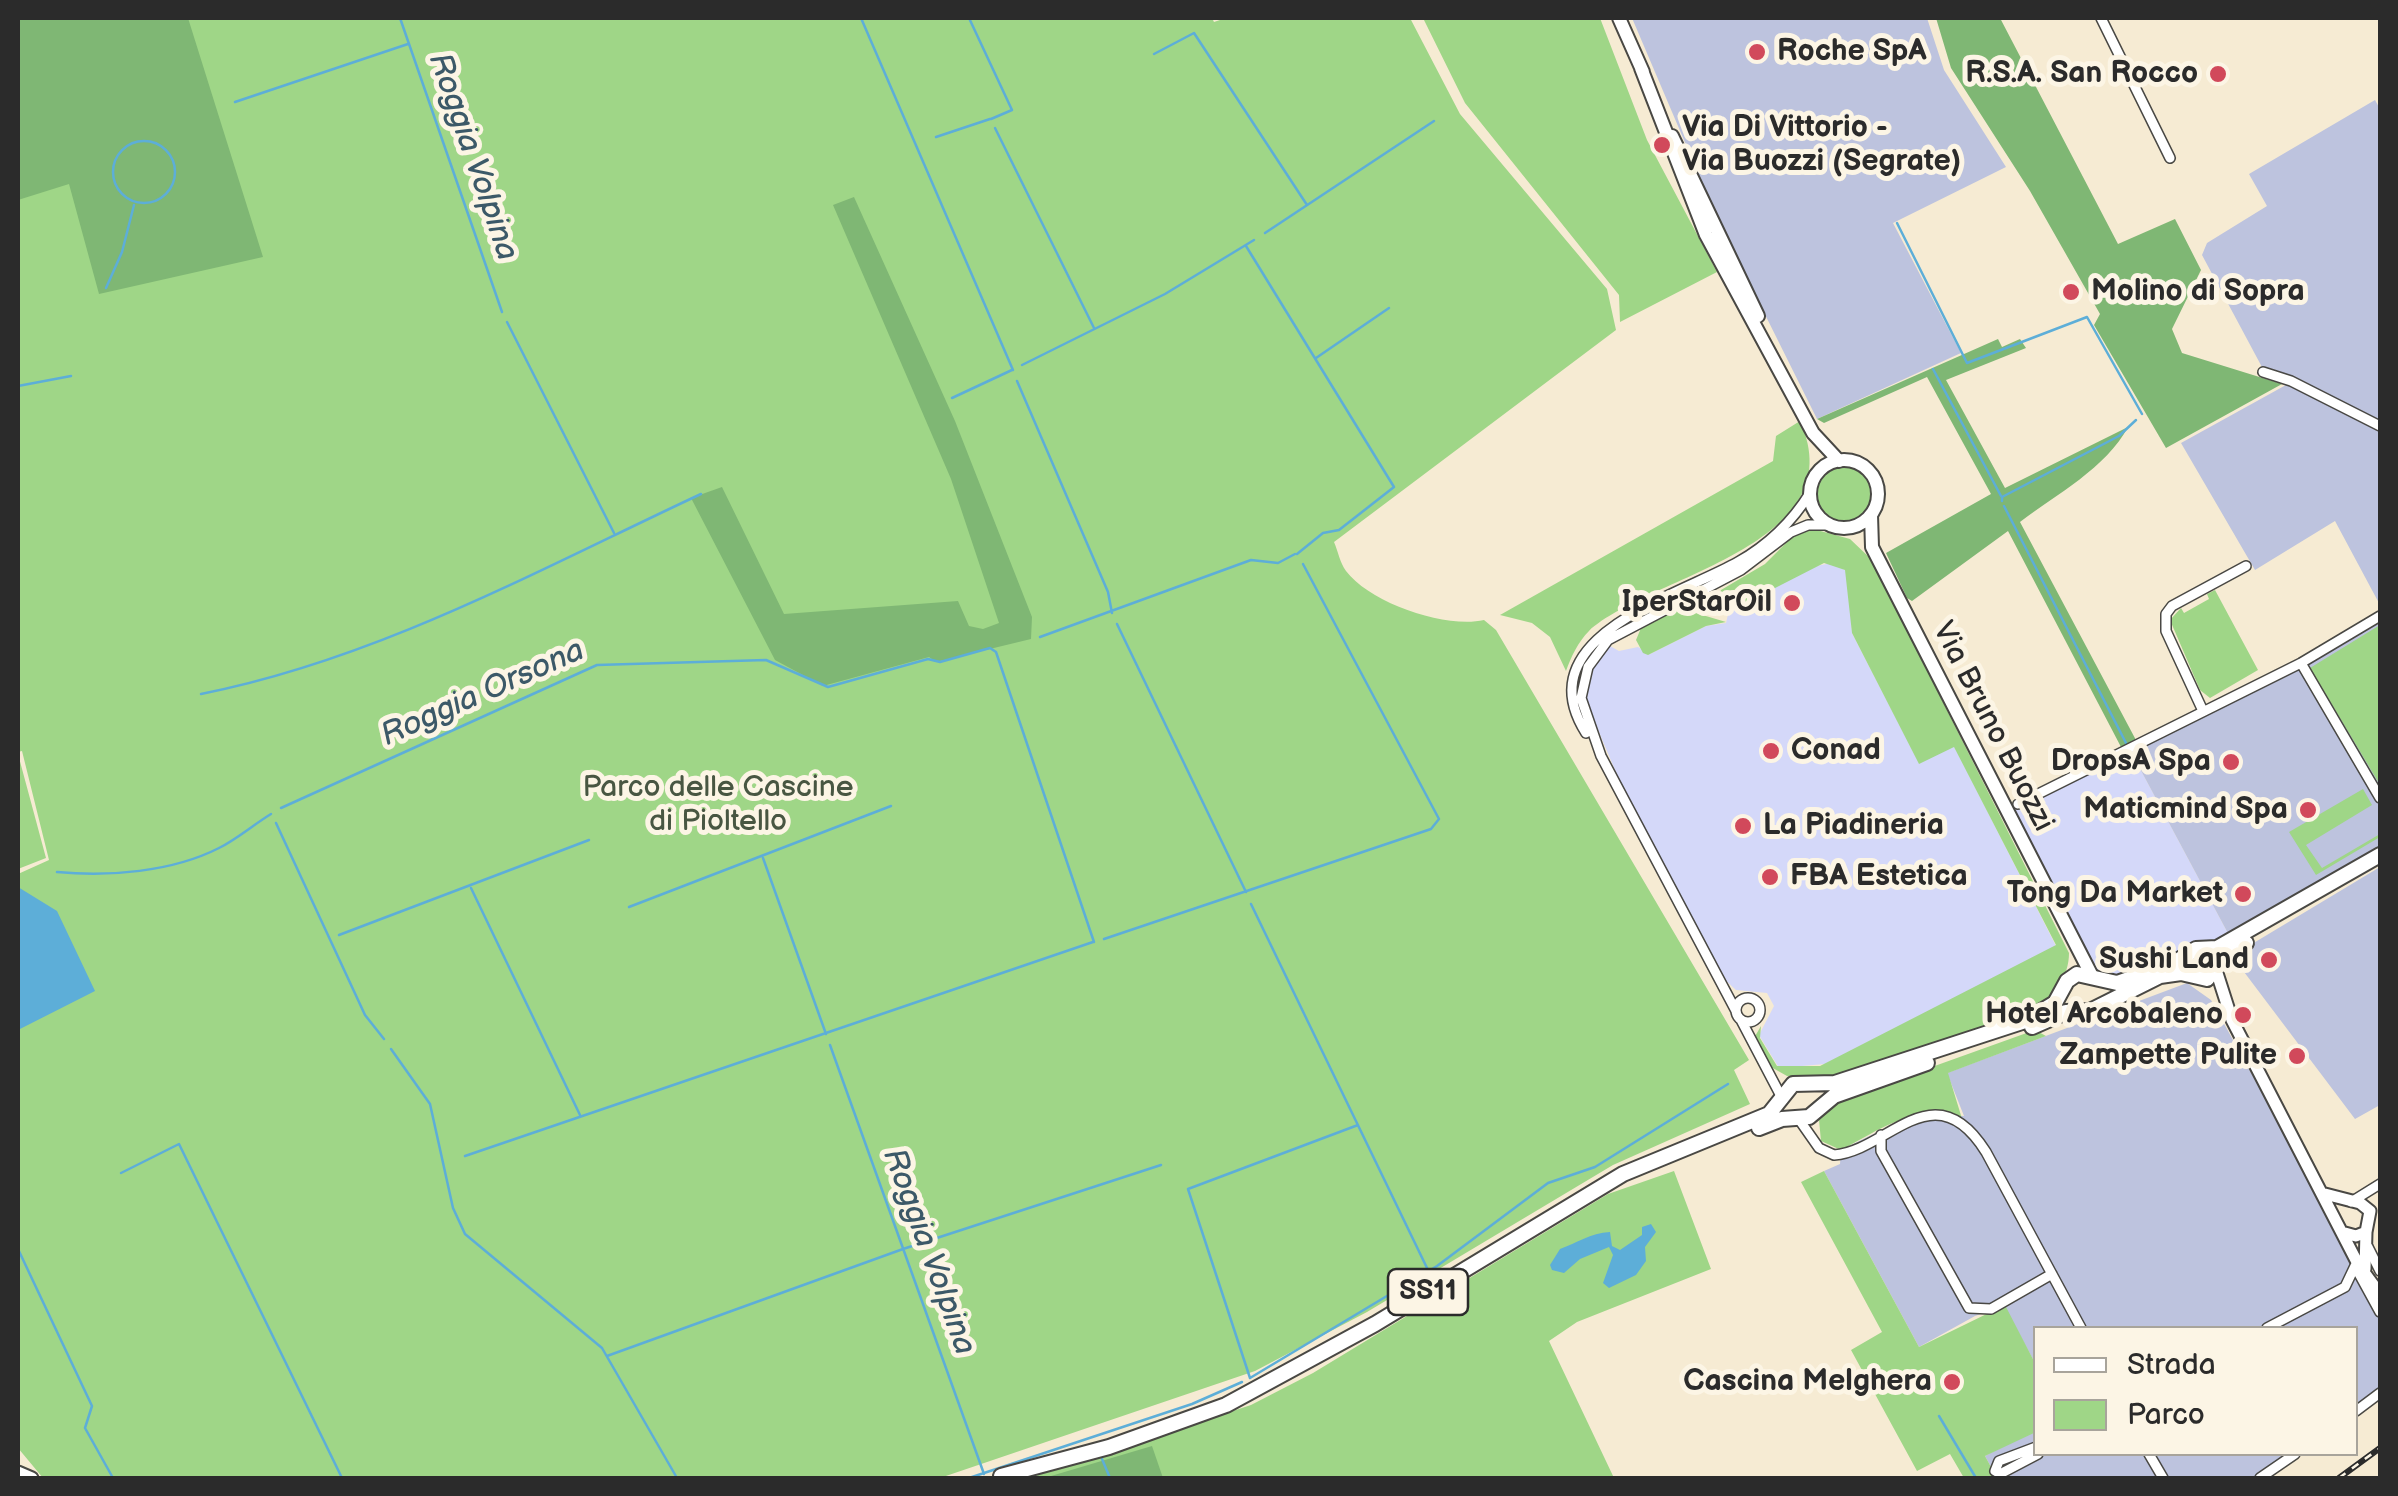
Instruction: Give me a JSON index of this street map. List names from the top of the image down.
{
  "streets": {
    "main road": ["Via Bruno Buozzi", "SS11"]
  },
  "crossings": [
    ["Via Bruno Buozzi", "SS11"]
  ],
  "water": ["Roggia Volpina", "Roggia Orsona"],
  "parks": ["Parco delle Cascine di Pioltello"],
  "places": [
    "Roche SpA",
    "R.S.A. San Rocco",
    "Via Di Vittorio - Via Buozzi (Segrate)",
    "Molino di Sopra",
    "IperStarOil",
    "Conad",
    "DropsA Spa",
    "Maticmind Spa",
    "La Piadineria",
    "FBA Estetica",
    "Tong Da Market",
    "Sushi Land",
    "Hotel Arcobaleno",
    "Zampette Pulite",
    "Cascina Melghera"
  ],
  "legend": ["Strada", "Parco"]
}
